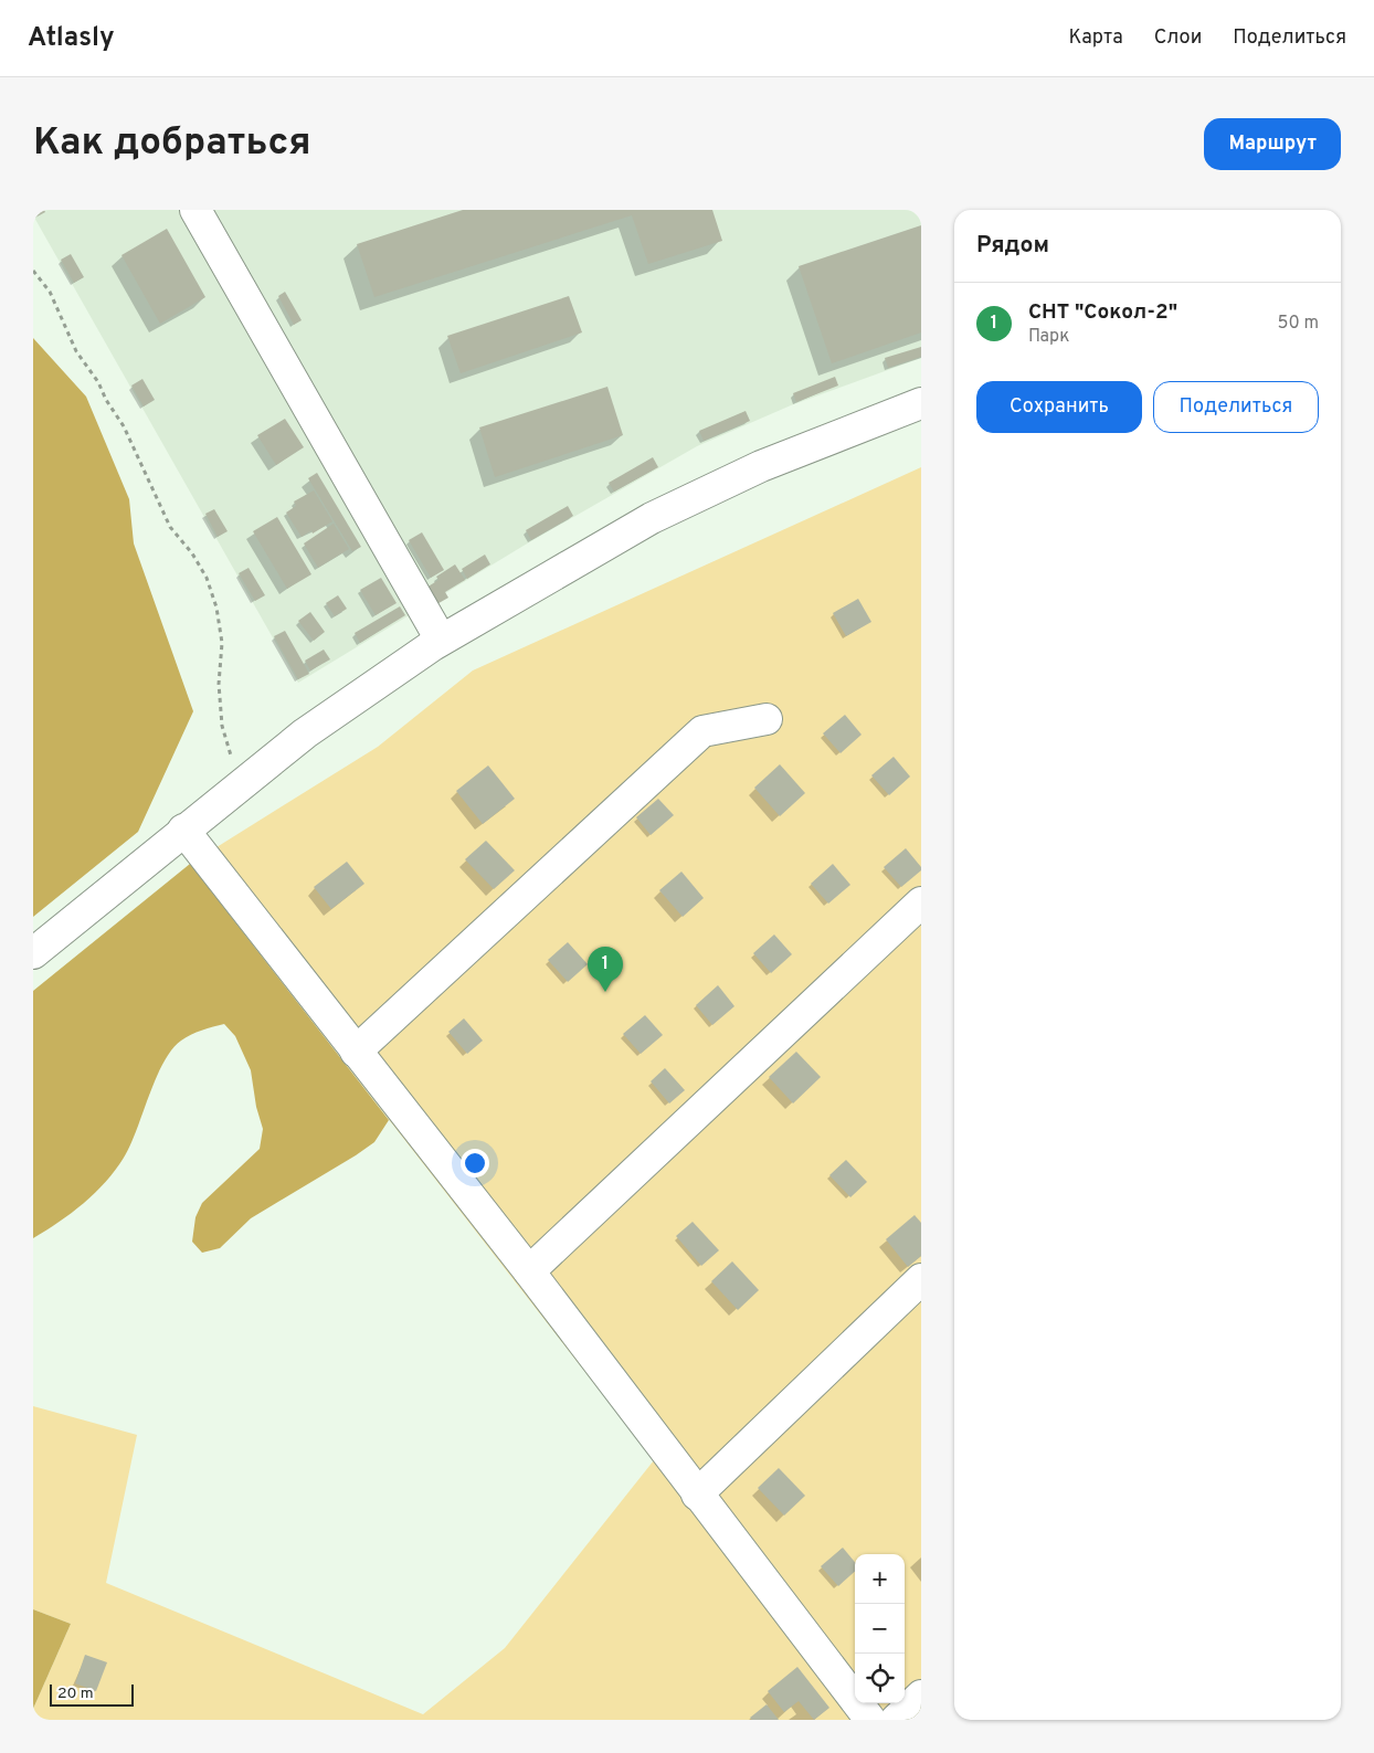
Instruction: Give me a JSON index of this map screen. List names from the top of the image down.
{
  "scale_bar": "20 m",
  "page": {
    "header": "Atlasly",
    "nav": ["Карта", "Слои", "Поделиться"],
    "buttons": [
      "Маршрут",
      ["Сохранить", "Поделиться"]
    ],
    "title": "Как добраться",
    "heading": "Рядом",
    "list": [
      {
        "mark": "1",
        "name": "СНТ \"Сокол-2\"",
        "note": "Парк",
        "value": "50 m"
      }
    ],
    "pins": "1",
    "map_buttons": ["+", "−"],
    "scale": "20 m"
  }
}
